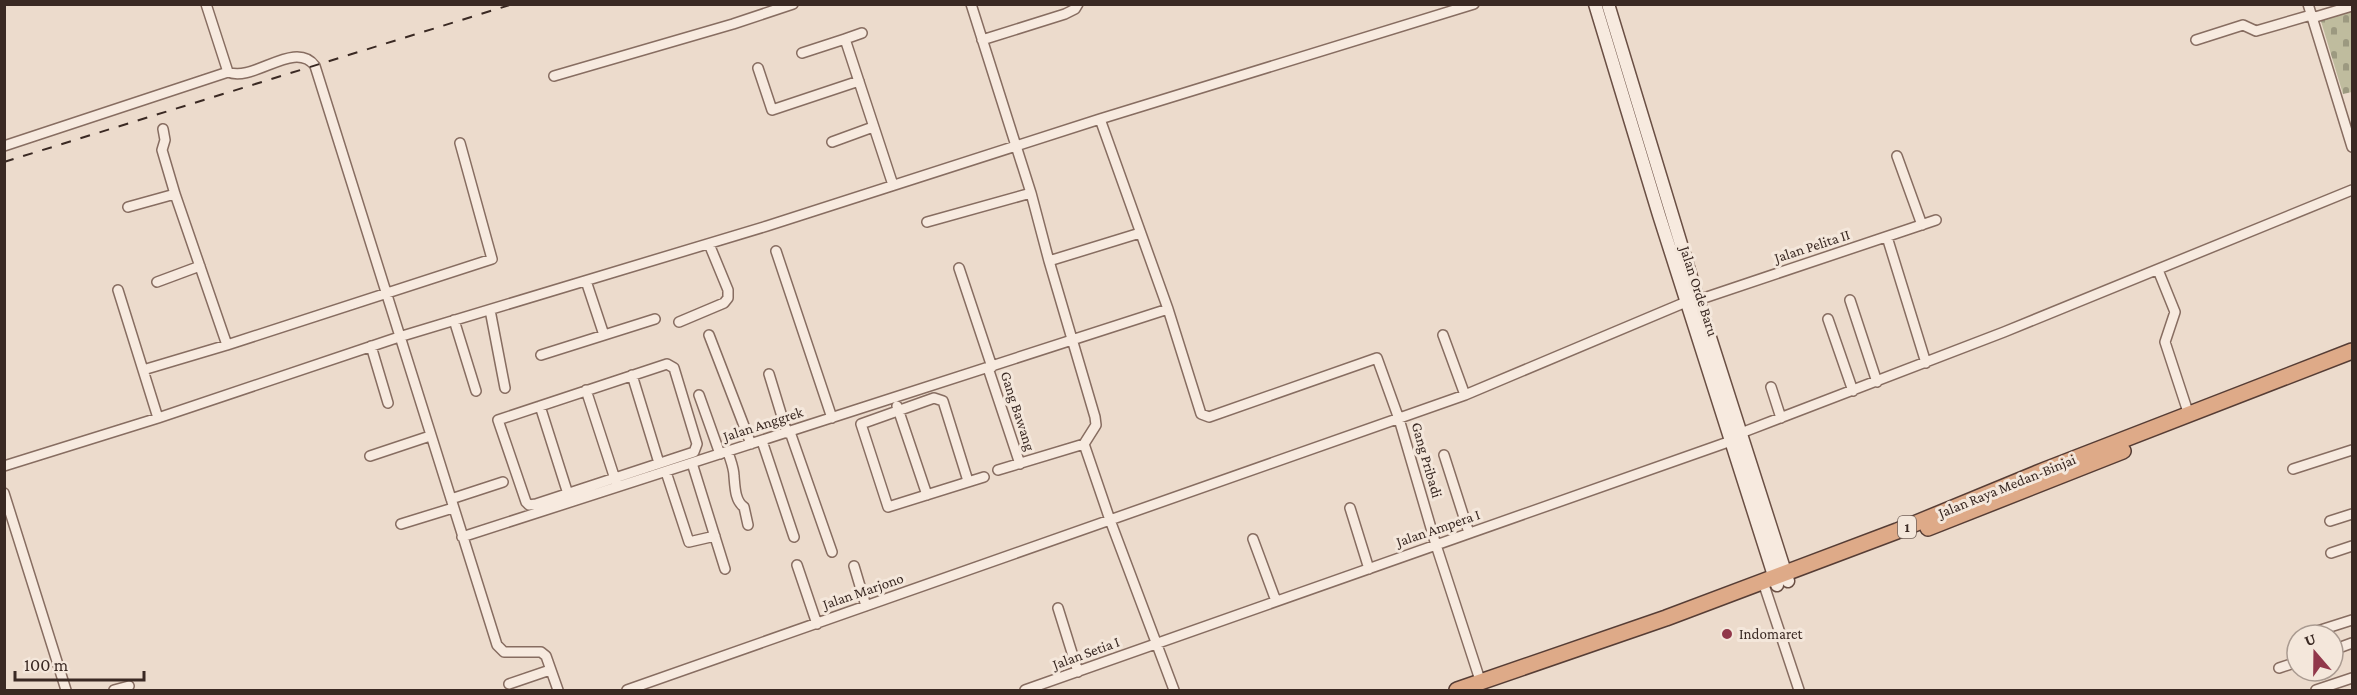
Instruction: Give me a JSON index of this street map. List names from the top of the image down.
{
  "streets": {
    "highway": ["Jalan Raya Medan-Binjai", "1"],
    "main road": ["Jalan Orde Baru"],
    "street": [
      "Jalan Pelita II",
      "Gang Bawang",
      "Jalan Anggrek",
      "Gang Pribadi",
      "Jalan Ampera I",
      "Jalan Marjono",
      "Jalan Setia I"
    ]
  },
  "crossings": [
    ["Jalan Pelita II", "Jalan Orde Baru"],
    ["Jalan Pelita II", "Gang Pribadi"],
    ["Jalan Pelita II", "Jalan Marjono"],
    ["Jalan Orde Baru", "Jalan Raya Medan-Binjai"],
    ["Jalan Orde Baru", "Jalan Ampera I"],
    ["Gang Bawang", "Jalan Anggrek"],
    ["Jalan Anggrek", "Gang Pribadi"],
    ["Gang Pribadi", "Jalan Raya Medan-Binjai"],
    ["Gang Pribadi", "Jalan Ampera I"],
    ["Gang Pribadi", "Jalan Marjono"],
    ["Jalan Ampera I", "Jalan Setia I"]
  ],
  "places": ["Indomaret"],
  "scale_bar": "100 m",
  "north": "top"
}
